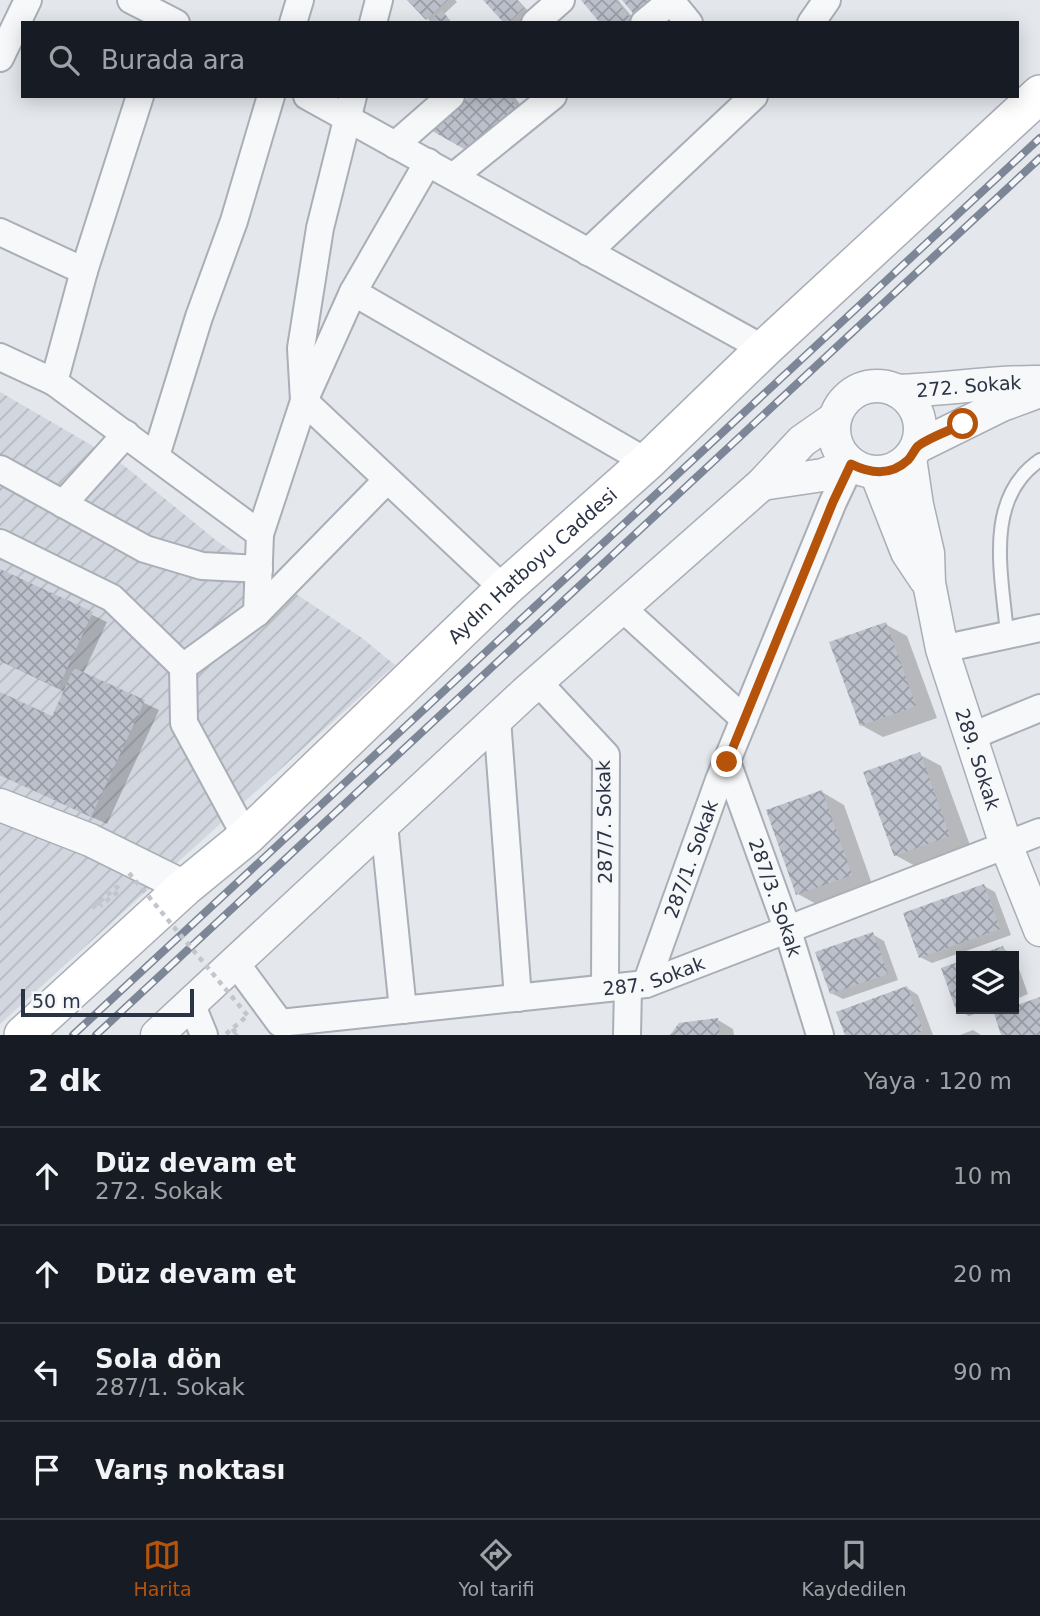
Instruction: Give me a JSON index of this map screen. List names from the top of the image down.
{
  "streets": {
    "main road": ["Aydın Hatboyu Caddesi"],
    "street": [
      "272. Sokak",
      "289. Sokak",
      "287/7. Sokak",
      "287/1. Sokak",
      "287/3. Sokak",
      "287. Sokak"
    ]
  },
  "crossings": [
    ["272. Sokak", "289. Sokak"],
    ["272. Sokak", "287/1. Sokak"],
    ["289. Sokak", "287/1. Sokak"],
    ["289. Sokak", "287. Sokak"],
    ["287/7. Sokak", "287/1. Sokak"],
    ["287/7. Sokak", "287. Sokak"],
    ["287/1. Sokak", "287/3. Sokak"],
    ["287/1. Sokak", "287. Sokak"],
    ["287/3. Sokak", "287. Sokak"]
  ],
  "scale_bar": "50 m",
  "page": {
    "search": "Burada ara",
    "scale": "50 m",
    "heading": ["2 dk", "Yaya · 120 m"],
    "list": [
      ["Düz devam et", "272. Sokak", "10 m"],
      ["Düz devam et", "20 m"],
      ["Sola dön", "287/1. Sokak", "90 m"],
      "Varış noktası"
    ],
    "nav": ["Harita", "Yol tarifi", "Kaydedilen"]
  }
}
